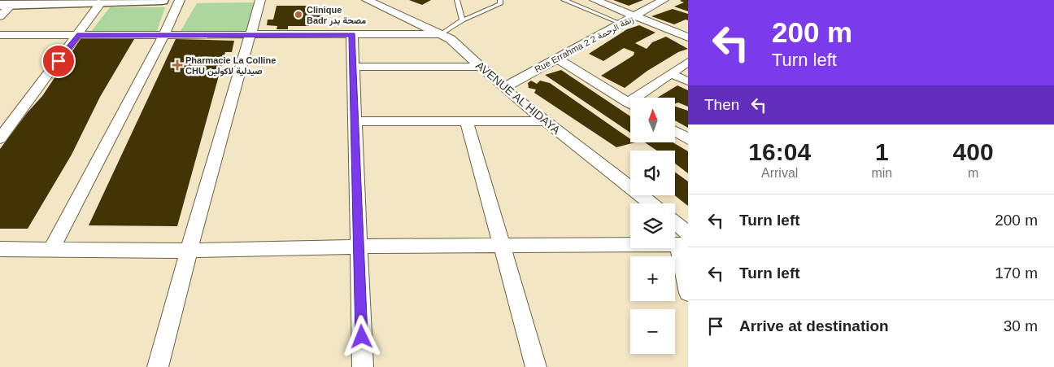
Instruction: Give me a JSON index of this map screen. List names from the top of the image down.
{
  "streets": {
    "street": ["Rue Errahma 2 2 زنقة الرحمة", "AVENUE AL HIDAYA"]
  },
  "crossings": [
    ["Rue Errahma 2 2 زنقة الرحمة", "AVENUE AL HIDAYA"]
  ],
  "places": {
    "other": ["Clinique Badr مصحة بدر"],
    "health": ["Pharmacie La Colline CHU صيدلية لاكولين"]
  },
  "north": "top",
  "page": {
    "turn": ["200 m", "Turn left"],
    "then": "Then",
    "map_buttons": ["+", "−"],
    "eta": [
      "16:04",
      "Arrival",
      "1",
      "min",
      "400",
      "m"
    ],
    "list": [
      {
        "name": "Turn left",
        "value": "200 m"
      },
      {
        "name": "Turn left",
        "value": "170 m"
      },
      {
        "name": "Arrive at destination",
        "value": "30 m"
      }
    ]
  }
}
